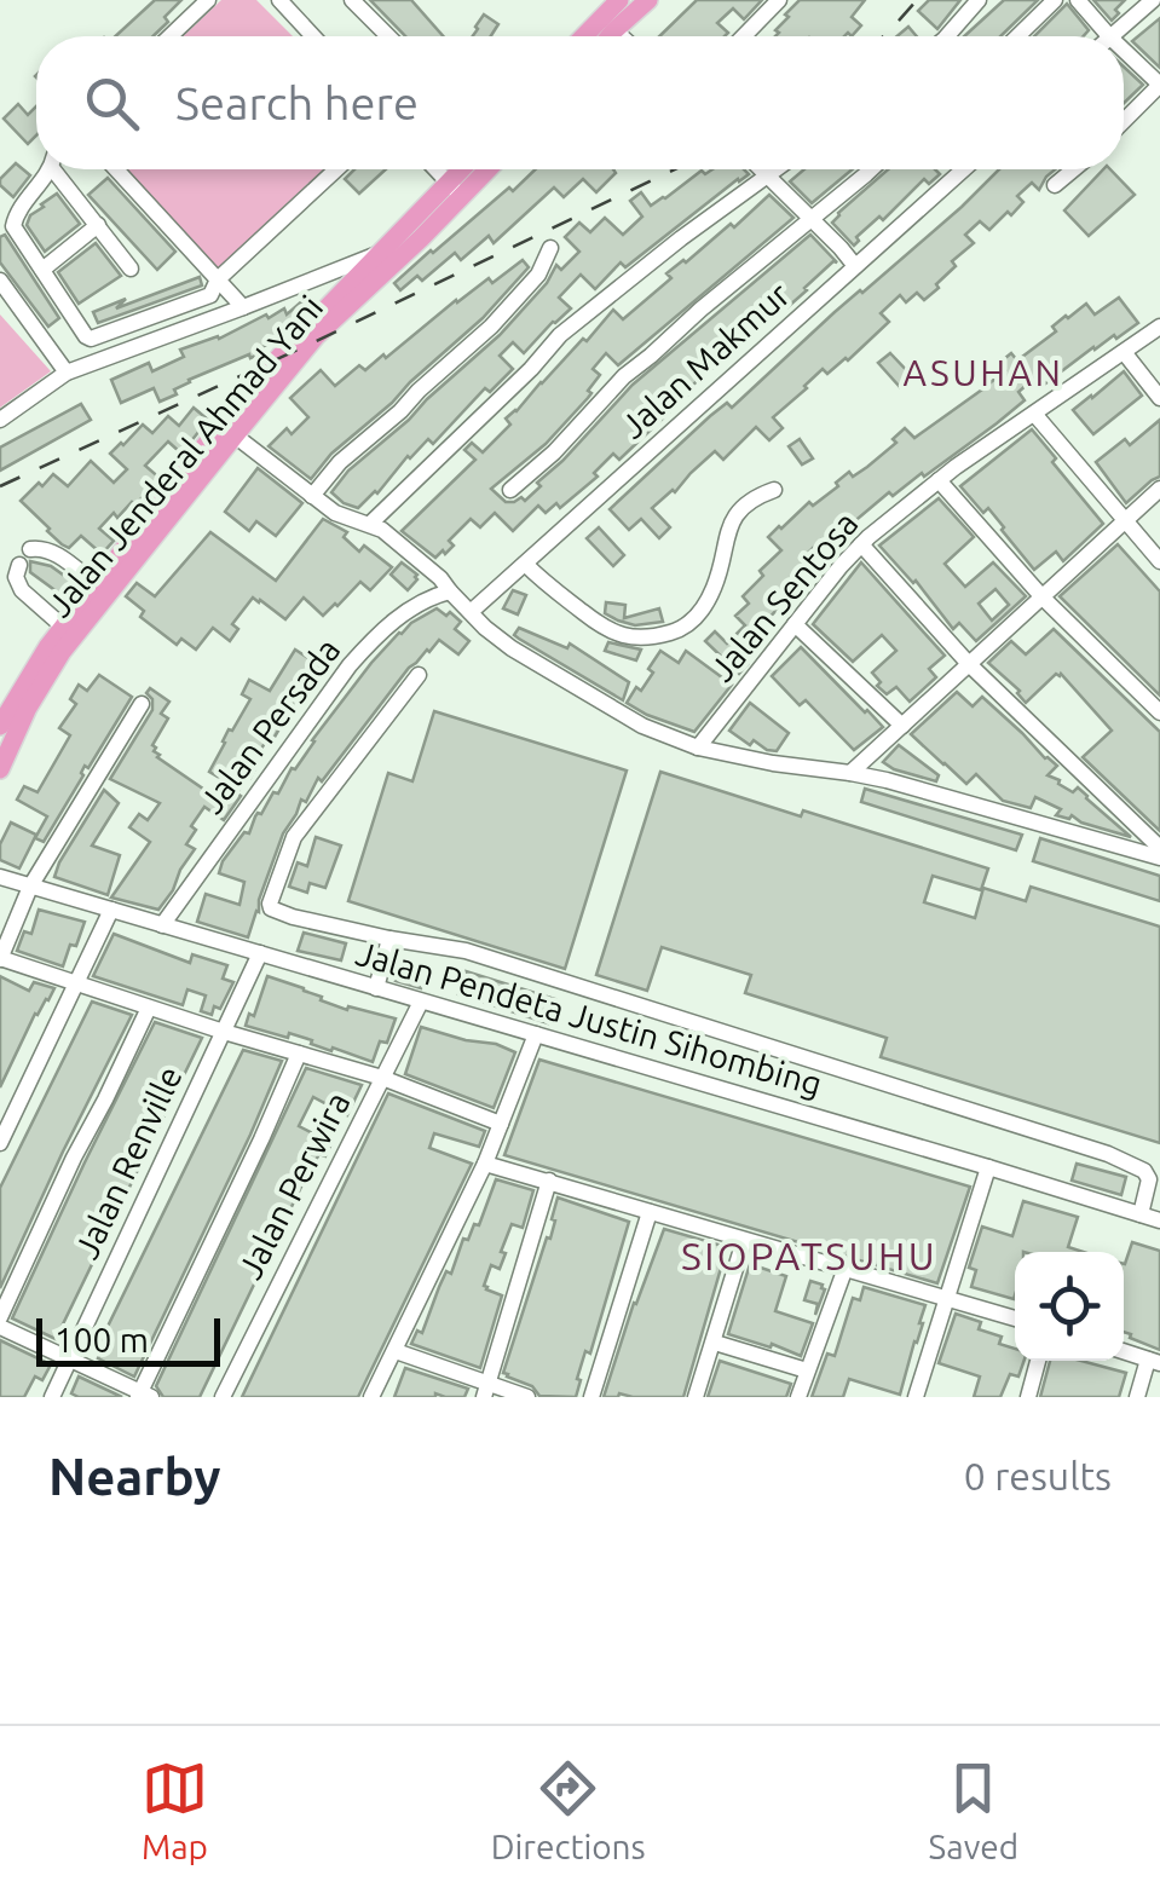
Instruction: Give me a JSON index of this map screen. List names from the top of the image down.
{
  "streets": {
    "main road": ["Jalan Jenderal Ahmad Yani"],
    "street": [
      "Jalan Makmur",
      "Jalan Sentosa",
      "Jalan Persada",
      "Jalan Pendeta Justin Sihombing",
      "Jalan Renville",
      "Jalan Perwira"
    ]
  },
  "crossings": [
    ["Jalan Persada", "Jalan Pendeta Justin Sihombing"],
    ["Jalan Pendeta Justin Sihombing", "Jalan Renville"],
    ["Jalan Pendeta Justin Sihombing", "Jalan Perwira"]
  ],
  "districts": ["ASUHAN", "SIOPATSUHU"],
  "scale_bar": "100 m",
  "page": {
    "search": "Search here",
    "scale": "100 m",
    "heading": ["Nearby", "0 results"],
    "nav": ["Map", "Directions", "Saved"]
  }
}
